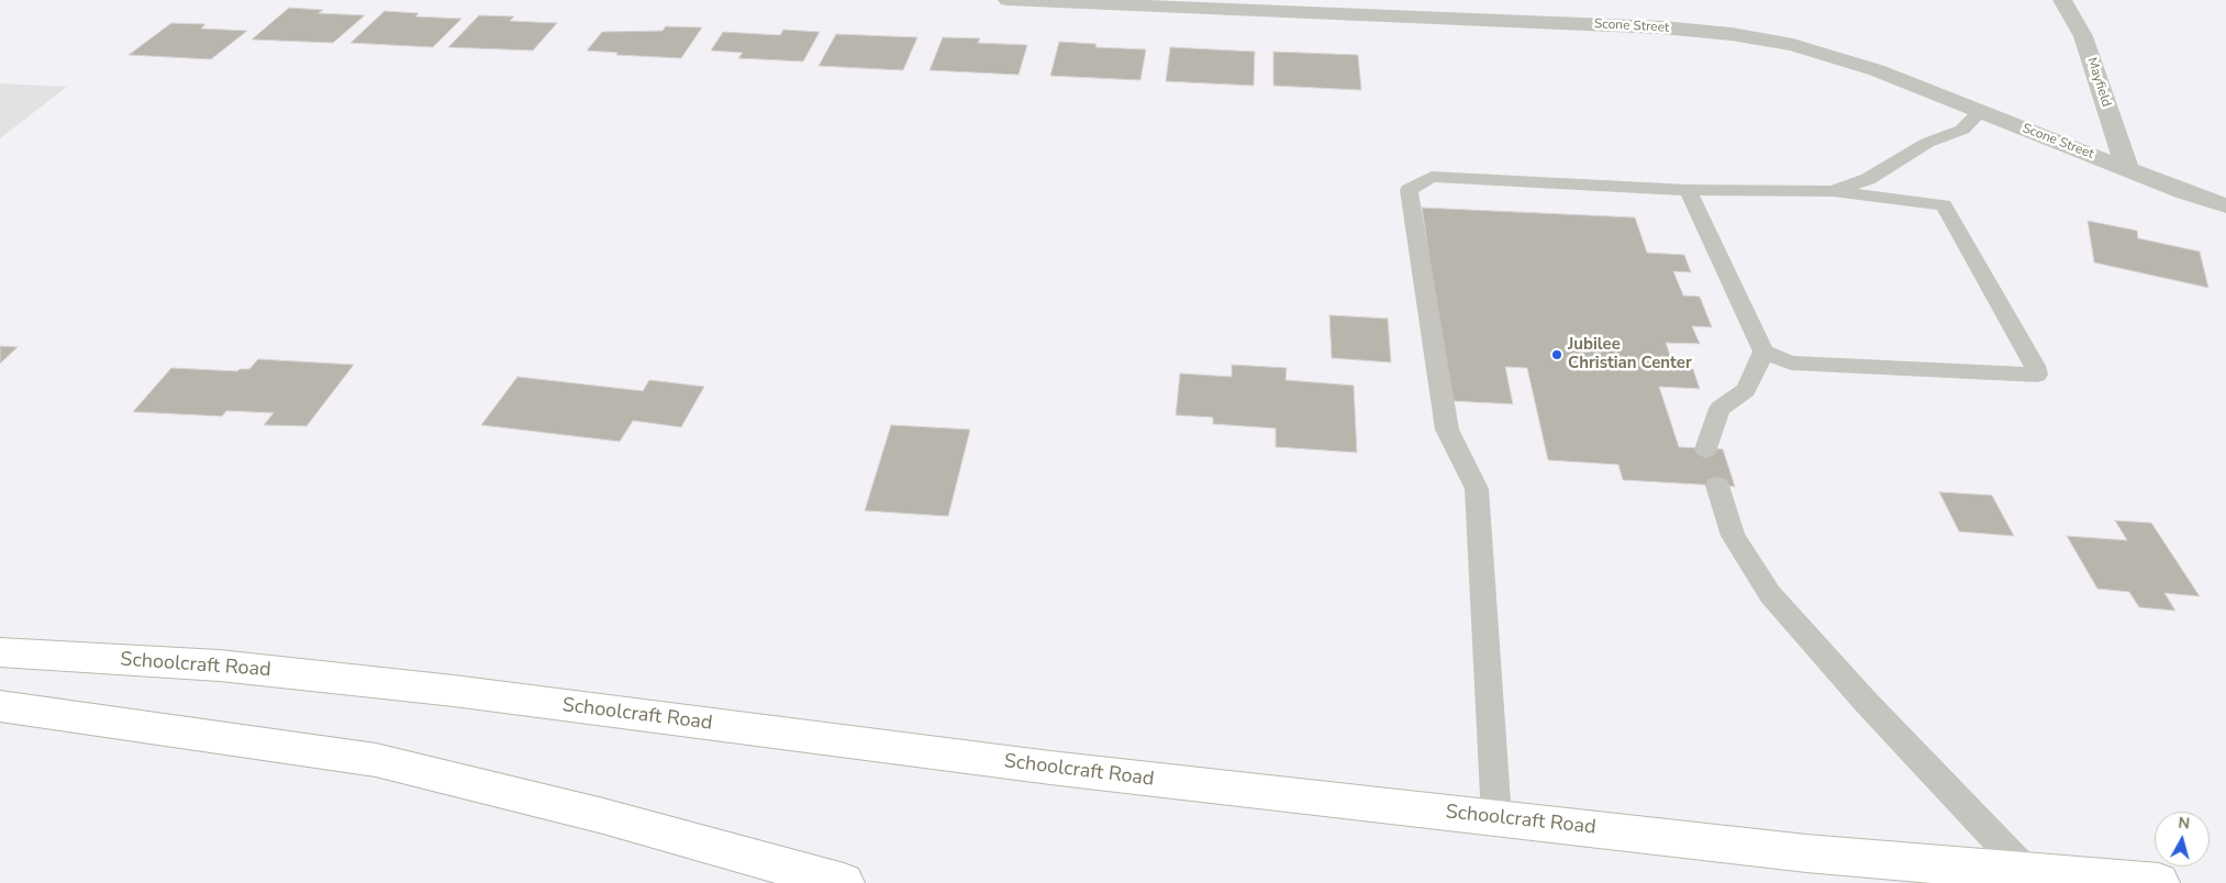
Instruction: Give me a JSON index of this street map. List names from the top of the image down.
{
  "streets": {
    "main road": ["Schoolcraft Road"],
    "street": ["Scone Street", "Mayfield"]
  },
  "crossings": [
    ["Scone Street", "Mayfield"]
  ],
  "places": ["Jubilee Christian Center"],
  "north": "top"
}
